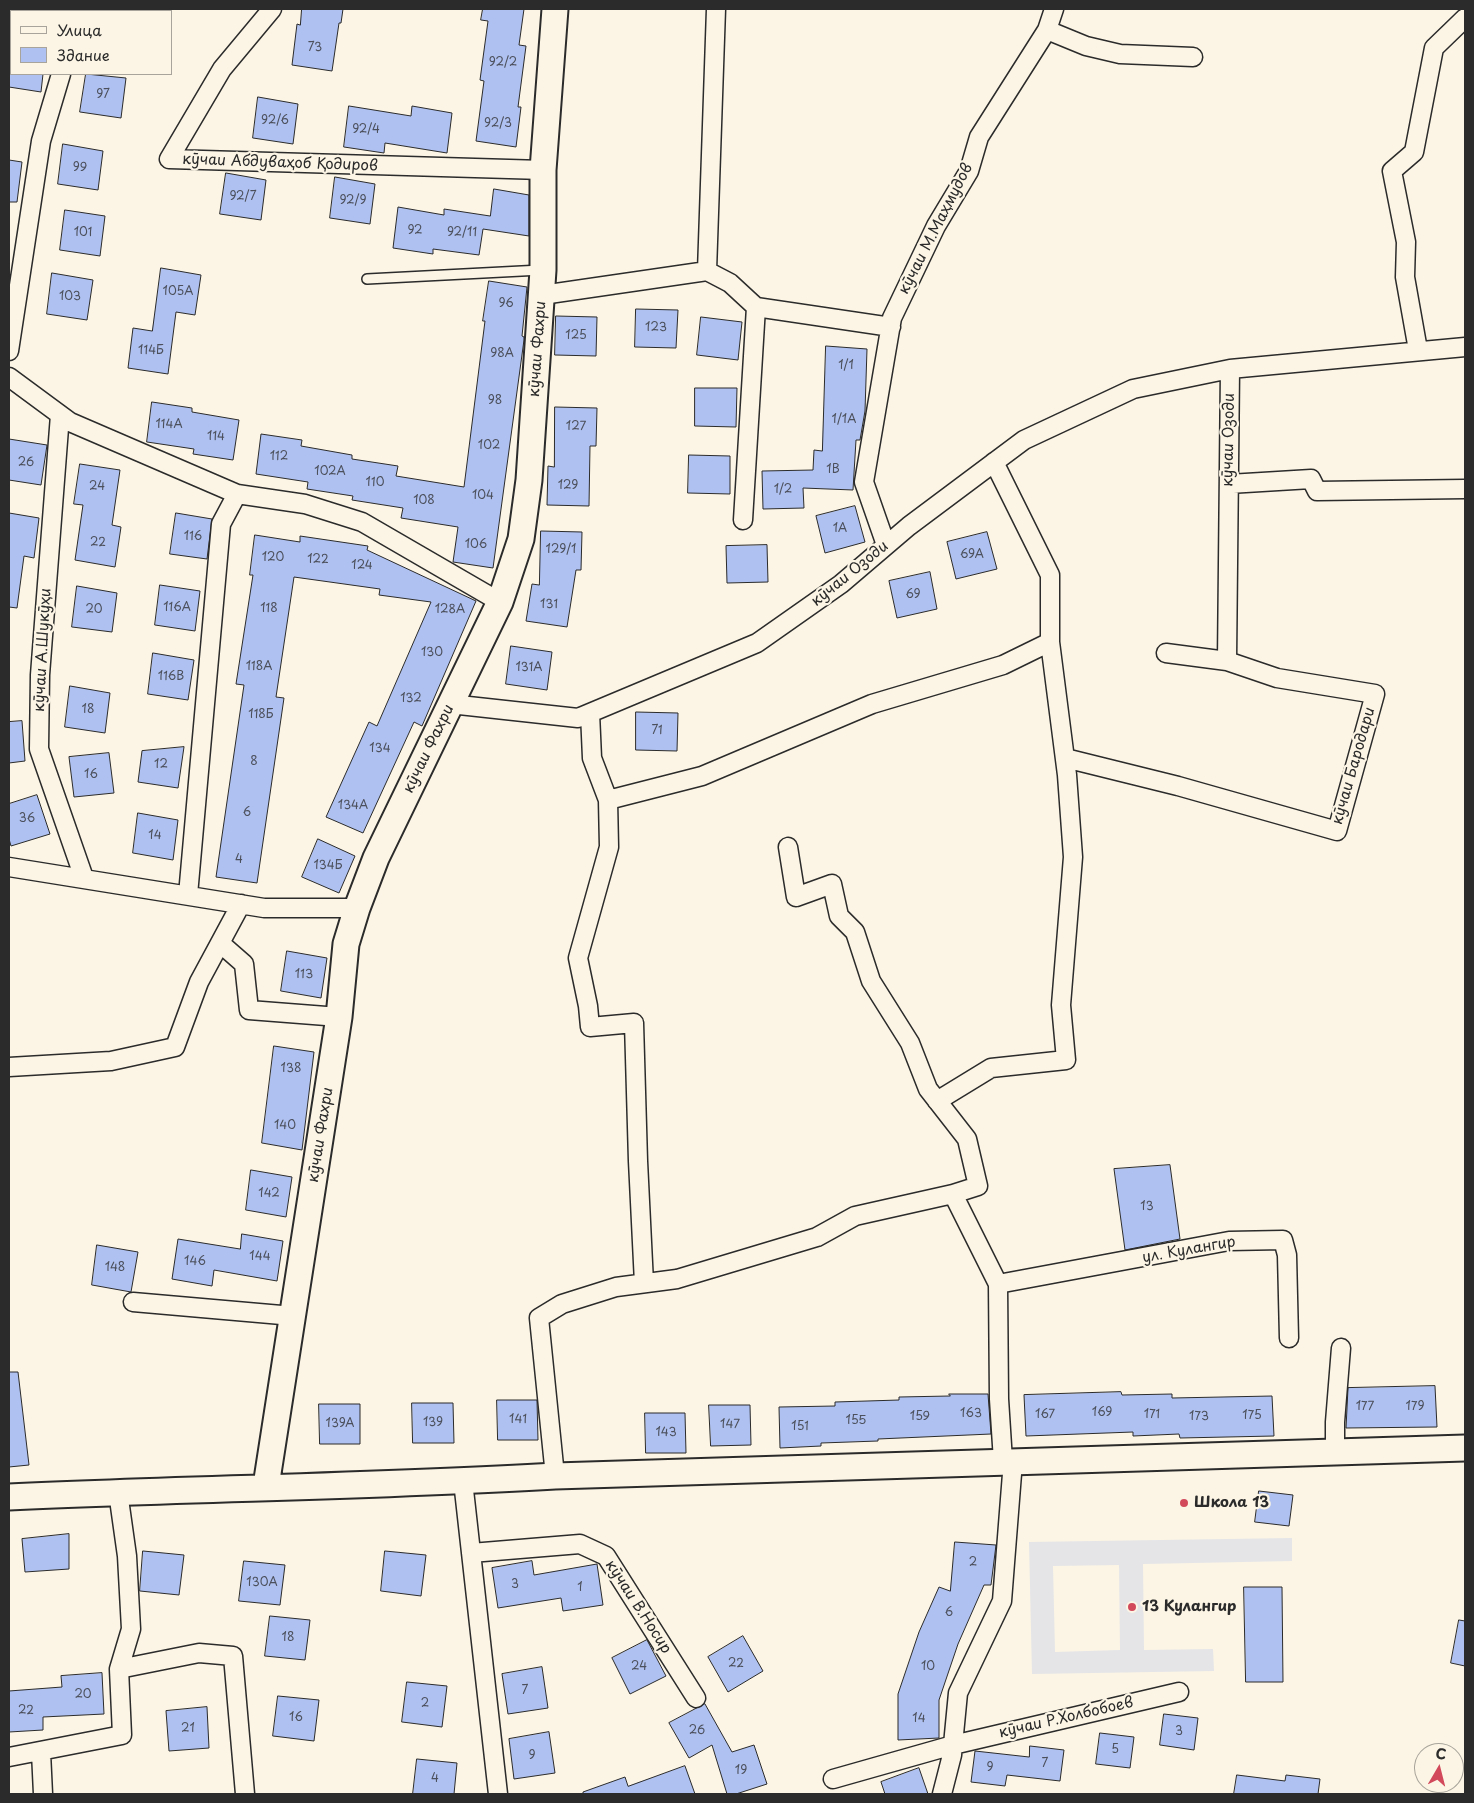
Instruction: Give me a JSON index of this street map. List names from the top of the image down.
{
  "streets": {
    "street": [
      "кӯчаи Абдуваҳоб Қодиров",
      "кӯчаи М.Маҳмудов",
      "кӯчаи Фахри",
      "кӯчаи Озоди",
      "кӯчаи А.Шукӯҳи",
      "кӯчаи Бародари",
      "ул. Кулангир",
      "кӯчаи В.Носир",
      "кӯчаи Р.Холбобоев"
    ]
  },
  "crossings": [
    ["кӯчаи Абдуваҳоб Қодиров", "кӯчаи Фахри"],
    ["кӯчаи М.Маҳмудов", "кӯчаи Озоди"],
    ["кӯчаи Фахри", "кӯчаи Озоди"],
    ["кӯчаи Озоди", "кӯчаи Бародари"]
  ],
  "places": ["Школа 13", "13 Кулангир"],
  "house_numbers": [
    "73",
    "92/2",
    "97",
    "92/6",
    "92/3",
    "92/4",
    "99",
    "92/7",
    "92/9",
    "92",
    "101",
    "92/11",
    "105А",
    "103",
    "96",
    "123",
    "125",
    "114Б",
    "98А",
    "1/1",
    "98",
    "1/1А",
    "114А",
    "127",
    "114",
    "102",
    "112",
    "26",
    "1В",
    "102А",
    "110",
    "129",
    "24",
    "1/2",
    "104",
    "108",
    "1А",
    "116",
    "22",
    "106",
    "129/1",
    "69А",
    "120",
    "122",
    "124",
    "69",
    "131",
    "116А",
    "118",
    "20",
    "128А",
    "130",
    "118А",
    "131А",
    "116В",
    "132",
    "18",
    "118Б",
    "71",
    "134",
    "8",
    "12",
    "16",
    "134А",
    "6",
    "36",
    "14",
    "4",
    "134Б",
    "113",
    "138",
    "140",
    "142",
    "13",
    "144",
    "146",
    "148",
    "177",
    "179",
    "169",
    "163",
    "167",
    "171",
    "175",
    "159",
    "173",
    "141",
    "155",
    "139",
    "139А",
    "147",
    "151",
    "143",
    "2",
    "130А",
    "3",
    "1",
    "6",
    "18",
    "22",
    "24",
    "10",
    "7",
    "20",
    "2",
    "22",
    "16",
    "14",
    "21",
    "26",
    "3",
    "5",
    "9",
    "7",
    "9",
    "19",
    "4"
  ],
  "legend": ["Улица", "Здание"],
  "north": "top"
}
